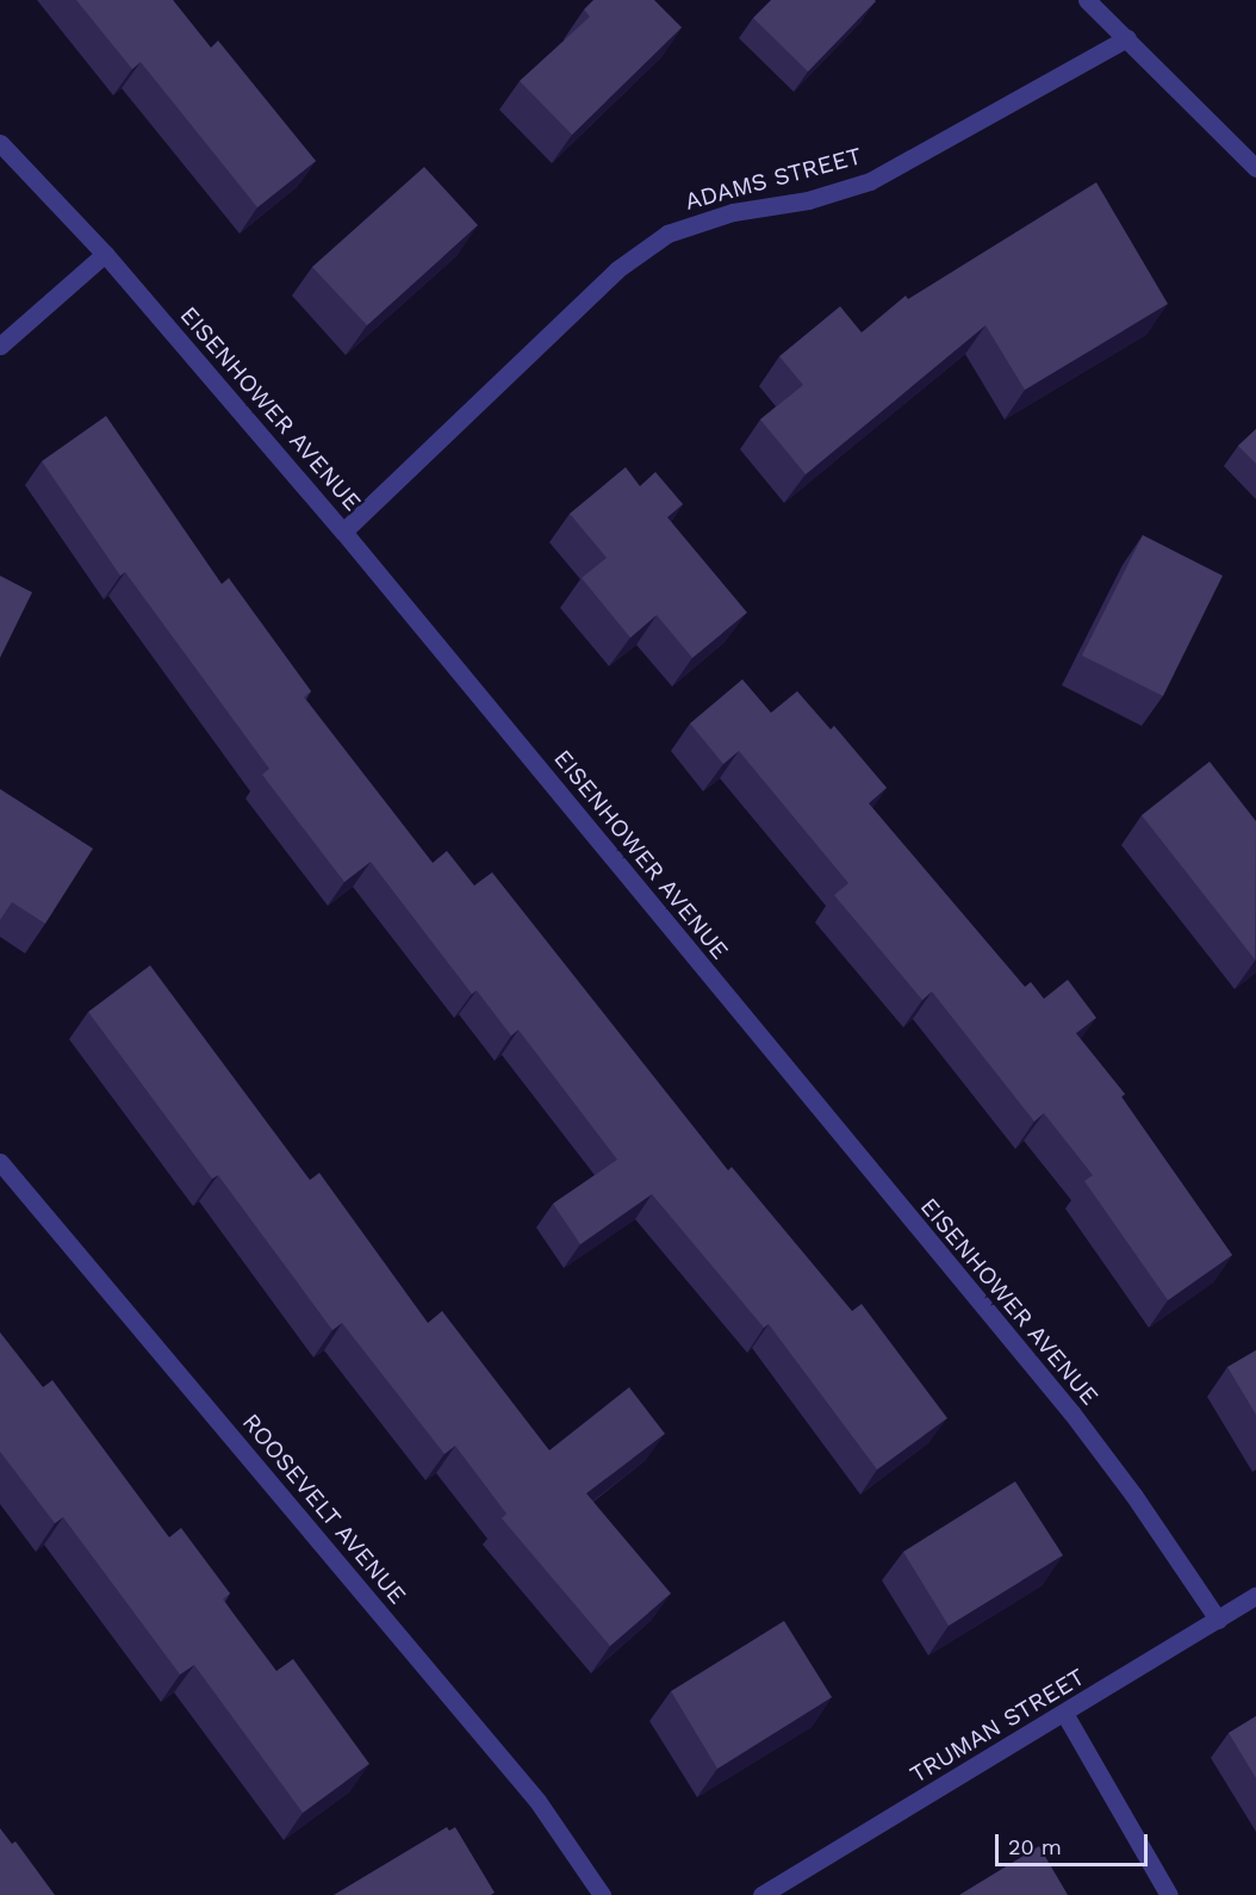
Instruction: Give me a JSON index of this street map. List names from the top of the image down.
{
  "streets": {
    "street": [
      "ADAMS STREET",
      "EISENHOWER AVENUE",
      "ROOSEVELT AVENUE",
      "TRUMAN STREET"
    ]
  },
  "crossings": [
    ["ADAMS STREET", "EISENHOWER AVENUE"],
    ["EISENHOWER AVENUE", "TRUMAN STREET"]
  ],
  "scale_bar": "20 m"
}
